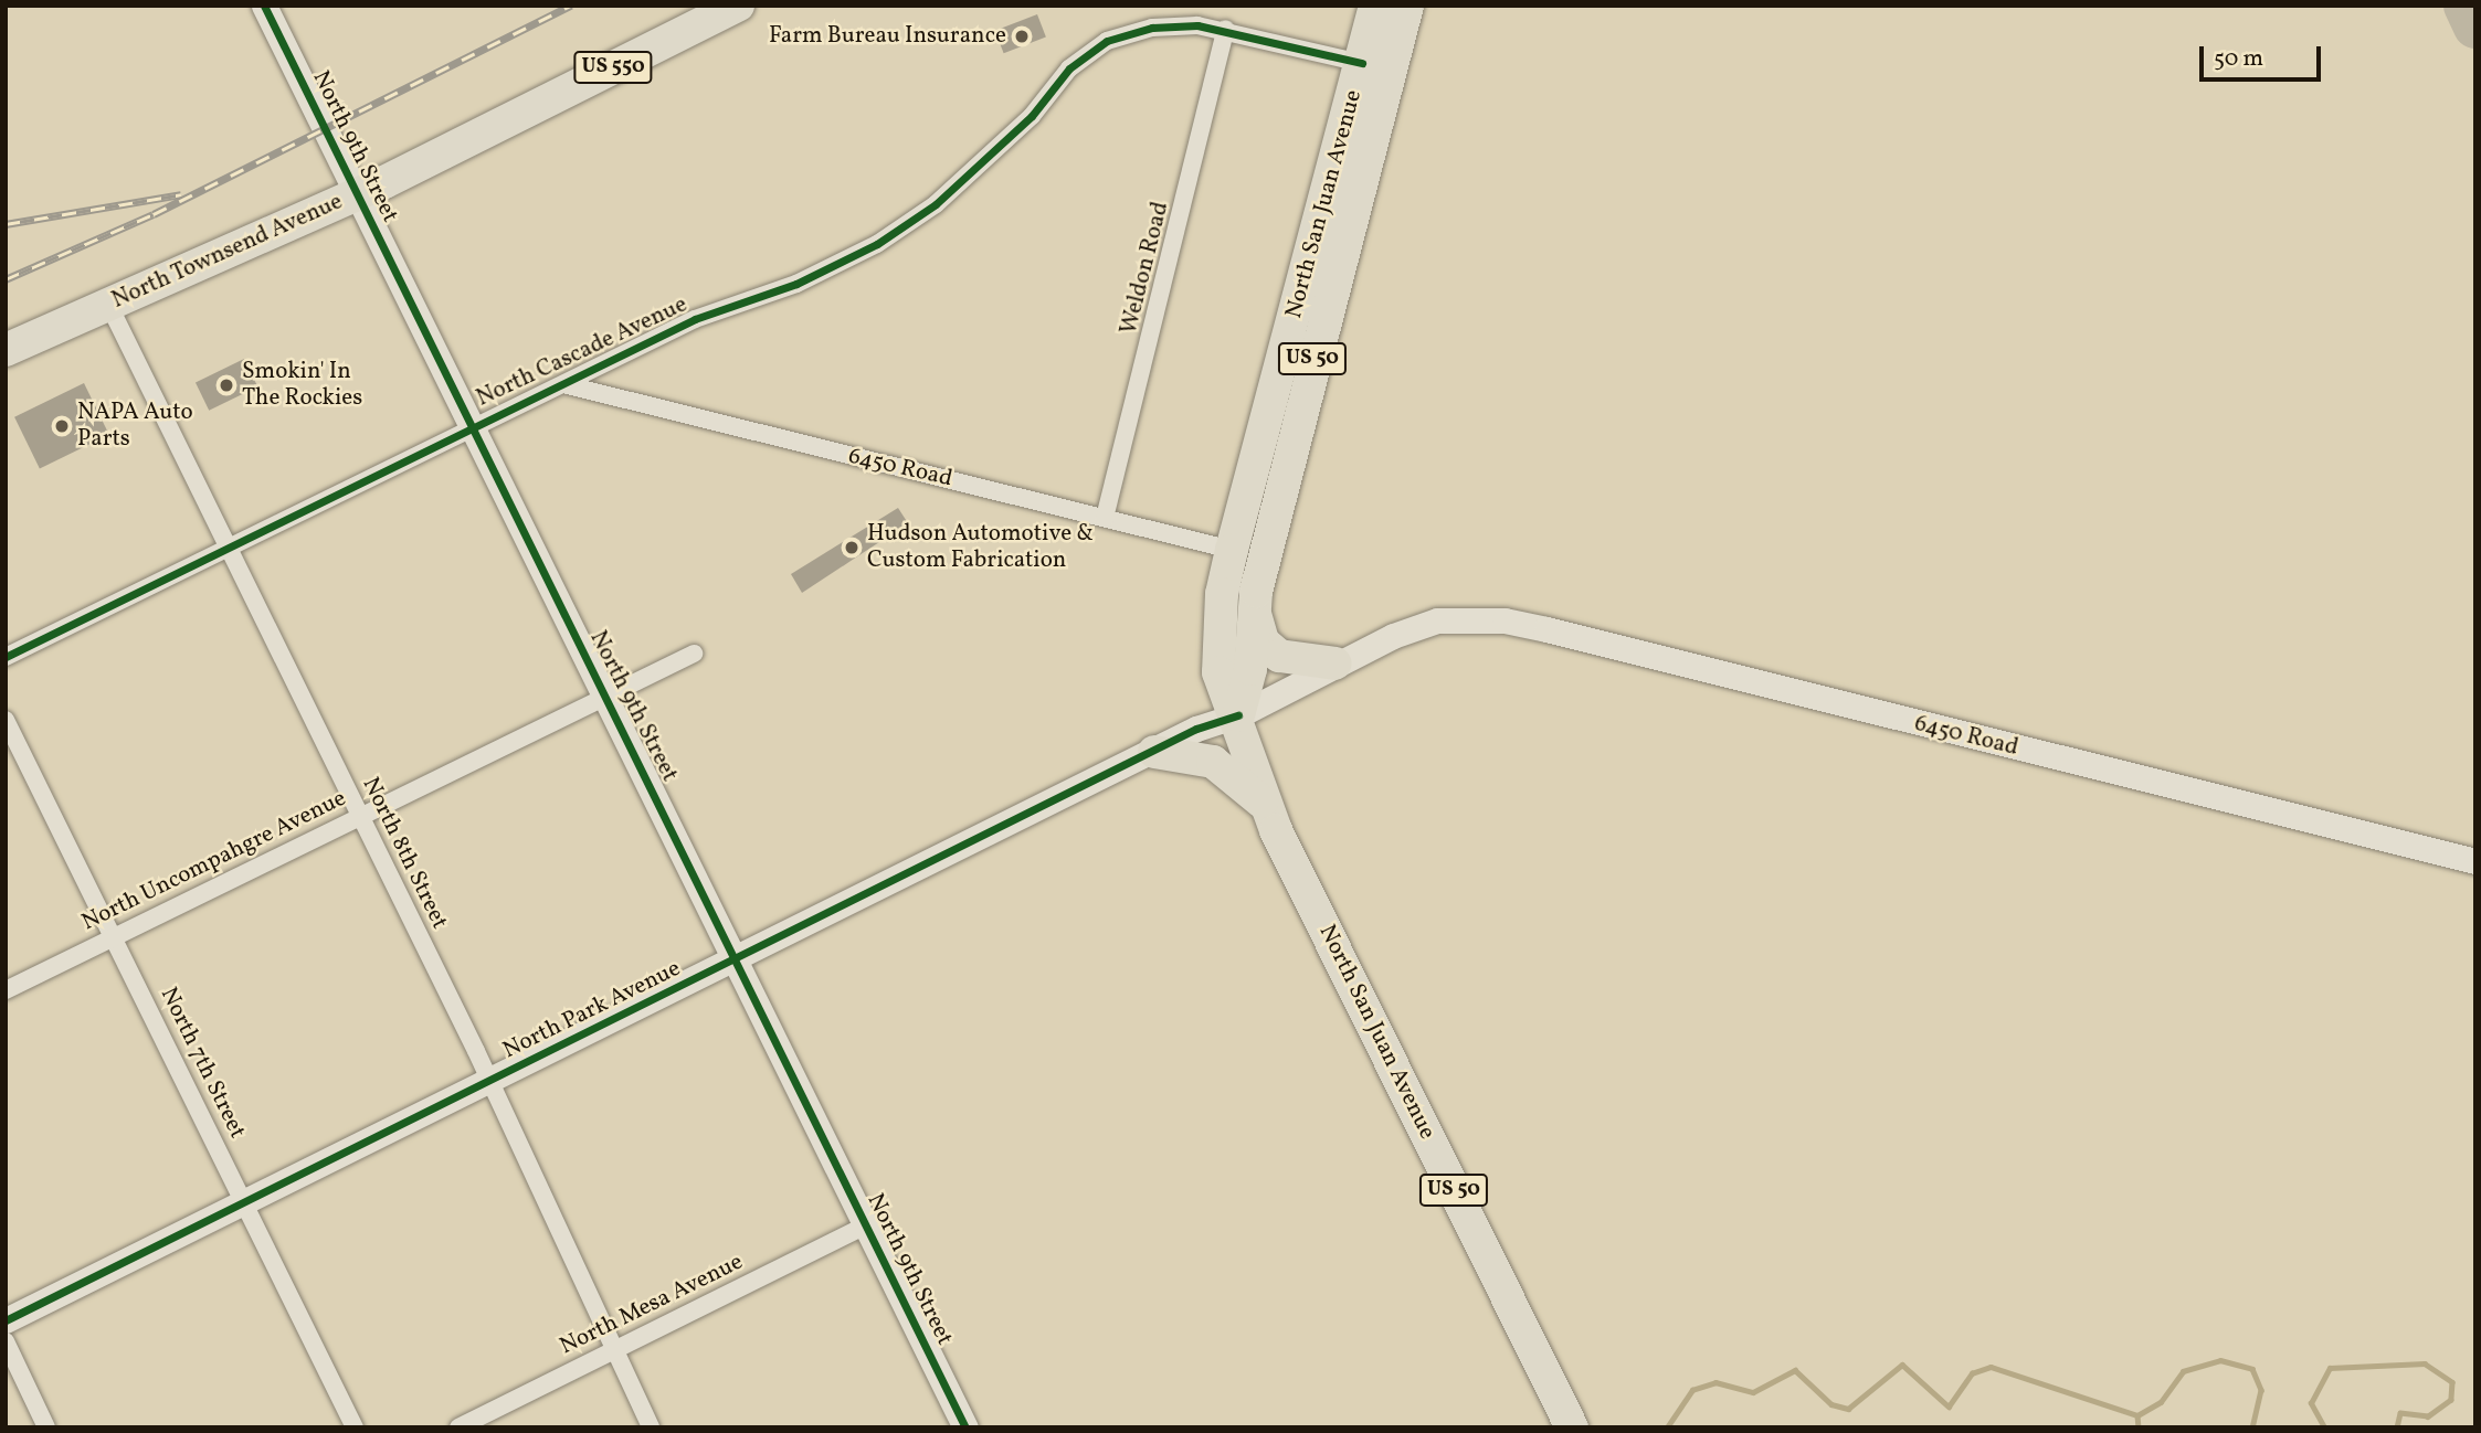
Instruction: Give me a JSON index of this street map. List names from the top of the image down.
{
  "streets": {
    "highway": [
      "US 550",
      "North San Juan Avenue",
      "North Townsend Avenue",
      "US 50"
    ],
    "street": [
      "North 9th Street",
      "Weldon Road",
      "North Cascade Avenue",
      "6450 Road",
      "North 8th Street",
      "North Uncompahgre Avenue",
      "North Park Avenue",
      "North 7th Street",
      "North Mesa Avenue"
    ]
  },
  "crossings": [
    ["North 9th Street", "North Townsend Avenue"],
    ["North 9th Street", "North Cascade Avenue"],
    ["North 9th Street", "North Uncompahgre Avenue"],
    ["North 9th Street", "North Park Avenue"],
    ["North 9th Street", "North Mesa Avenue"],
    ["North San Juan Avenue", "North Cascade Avenue"],
    ["North San Juan Avenue", "6450 Road"],
    ["North San Juan Avenue", "North Park Avenue"],
    ["North Townsend Avenue", "North 8th Street"],
    ["Weldon Road", "North Cascade Avenue"],
    ["Weldon Road", "6450 Road"],
    ["North Cascade Avenue", "6450 Road"],
    ["North Cascade Avenue", "North 8th Street"],
    ["6450 Road", "North Park Avenue"],
    ["North 8th Street", "North Uncompahgre Avenue"],
    ["North 8th Street", "North Park Avenue"],
    ["North 8th Street", "North Mesa Avenue"],
    ["North Uncompahgre Avenue", "North 7th Street"],
    ["North Park Avenue", "North 7th Street"]
  ],
  "places": [
    "Farm Bureau Insurance",
    "Smokin' In The Rockies",
    "NAPA Auto Parts",
    "Hudson Automotive & Custom Fabrication"
  ],
  "scale_bar": "50 m"
}
